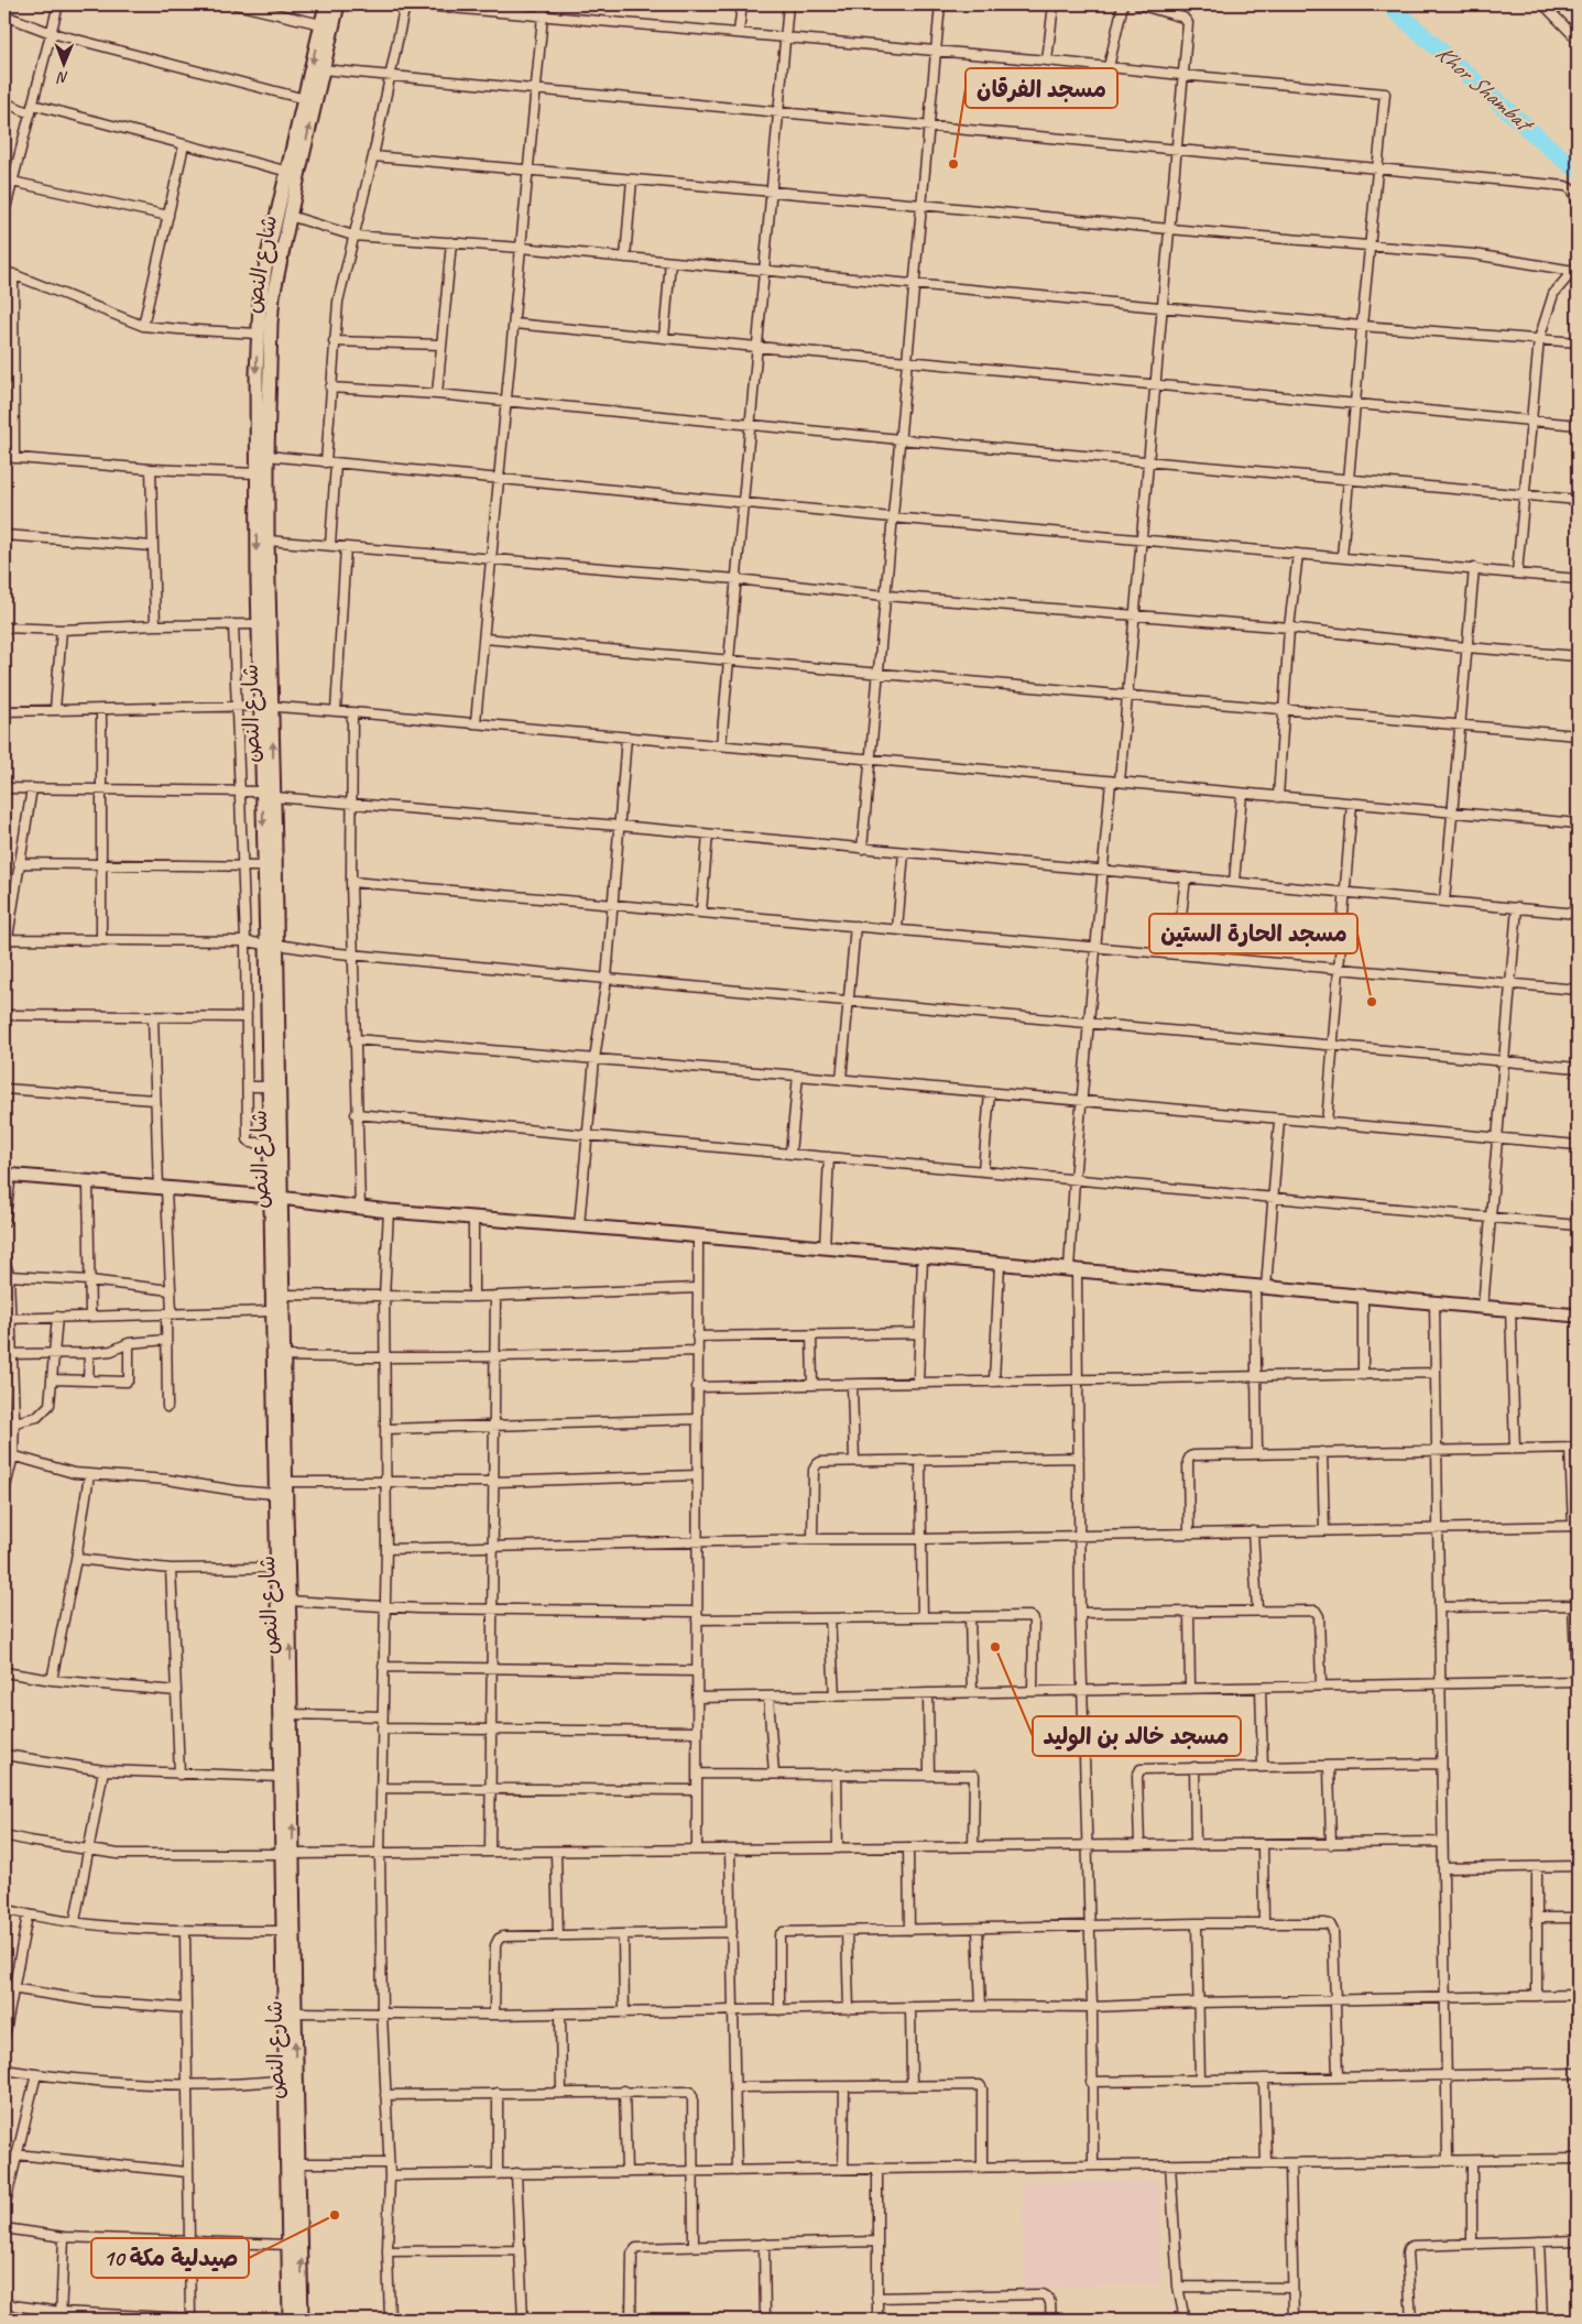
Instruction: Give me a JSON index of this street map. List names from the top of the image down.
{
  "streets": {
    "main road": ["شارع النص"]
  },
  "water": ["Khor Shambat"],
  "places": [
    "مسجد الفرقان",
    "مسجد الحارة الستين",
    "مسجد خالد بن الوليد",
    "صيدلية مكة 10"
  ],
  "north": "bottom"
}
